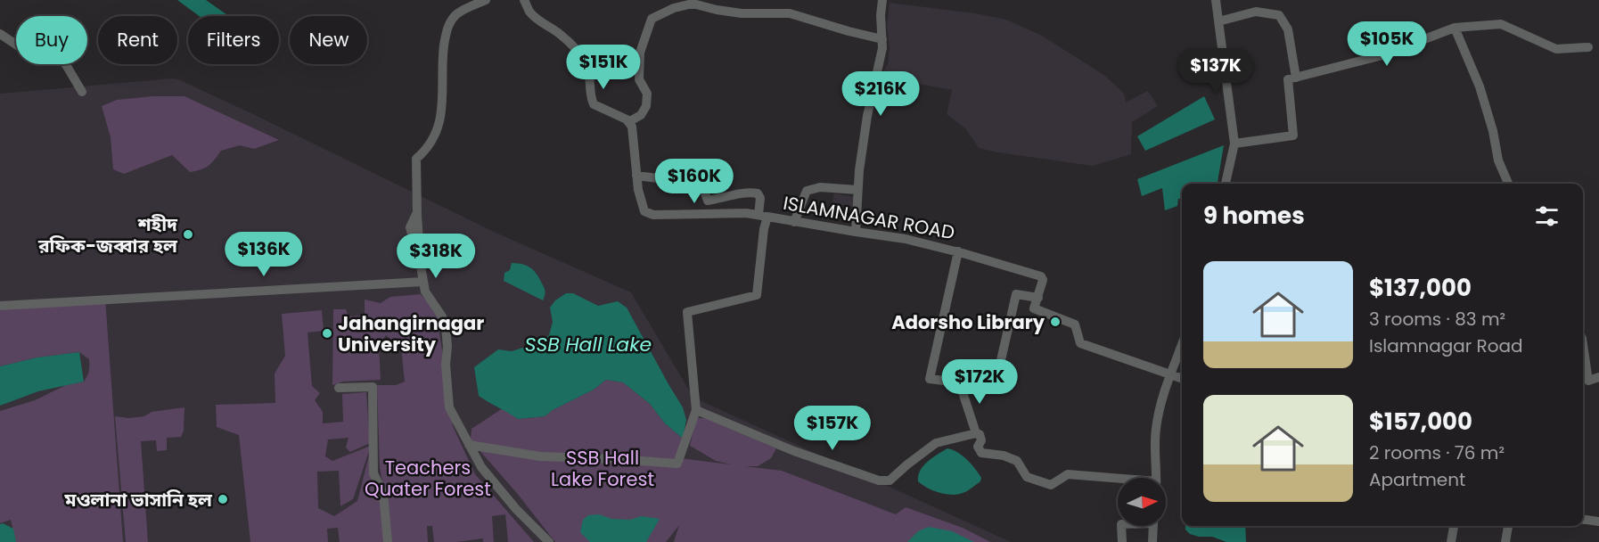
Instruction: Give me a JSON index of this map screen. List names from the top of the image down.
{
  "streets": {
    "street": ["ISLAMNAGAR ROAD"]
  },
  "water": ["SSB Hall Lake"],
  "parks": ["SSB Hall Lake Forest", "Teachers Quater Forest"],
  "places": [
    "শহীদ রফিক-জব্বার হল",
    "Adorsho Library",
    "Jahangirnagar University",
    "মওলানা ভাসানি হল"
  ],
  "north": "right",
  "page": {
    "chip": [
      "Buy",
      "Rent",
      "Filters",
      "New"
    ],
    "price": [
      "$105K",
      "$151K",
      "$137K",
      "$216K",
      "$160K",
      "$136K",
      "$318K",
      "$172K",
      "$157K"
    ],
    "heading": "9 homes",
    "list": [
      {
        "name": "$137,000",
        "note": "3 rooms · 83 m² · Islamnagar Road"
      },
      {
        "name": "$157,000",
        "note": "2 rooms · 76 m² · Apartment"
      }
    ]
  }
}
